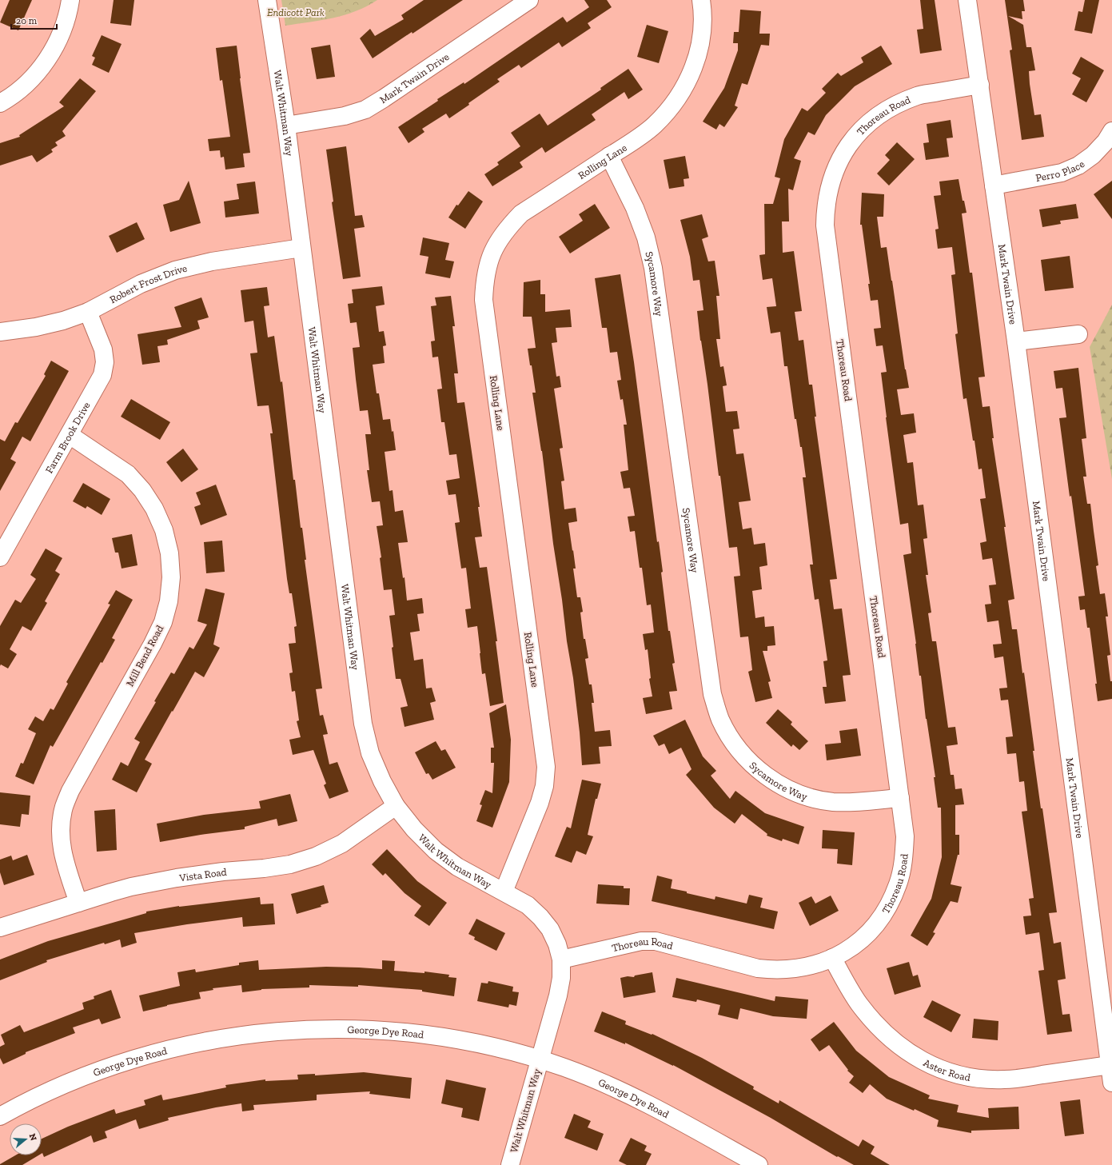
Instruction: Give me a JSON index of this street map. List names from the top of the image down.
{
  "streets": {
    "street": [
      "Mark Twain Drive",
      "Walt Whitman Way",
      "Thoreau Road",
      "Rolling Lane",
      "Perro Place",
      "Robert Frost Drive",
      "Sycamore Way",
      "Farm Brook Drive",
      "Mill Bend Road",
      "Vista Road",
      "George Dye Road",
      "Aster Road"
    ]
  },
  "crossings": [
    ["Mark Twain Drive", "Walt Whitman Way"],
    ["Mark Twain Drive", "Thoreau Road"],
    ["Mark Twain Drive", "Perro Place"],
    ["Mark Twain Drive", "Aster Road"],
    ["Walt Whitman Way", "Thoreau Road"],
    ["Walt Whitman Way", "Rolling Lane"],
    ["Walt Whitman Way", "Robert Frost Drive"],
    ["Walt Whitman Way", "Vista Road"],
    ["Walt Whitman Way", "George Dye Road"],
    ["Thoreau Road", "Sycamore Way"],
    ["Thoreau Road", "Aster Road"],
    ["Rolling Lane", "Sycamore Way"],
    ["Robert Frost Drive", "Farm Brook Drive"],
    ["Farm Brook Drive", "Mill Bend Road"],
    ["Mill Bend Road", "Vista Road"]
  ],
  "parks": ["Endicott Park"],
  "scale_bar": "20 m",
  "north": "right"
}
